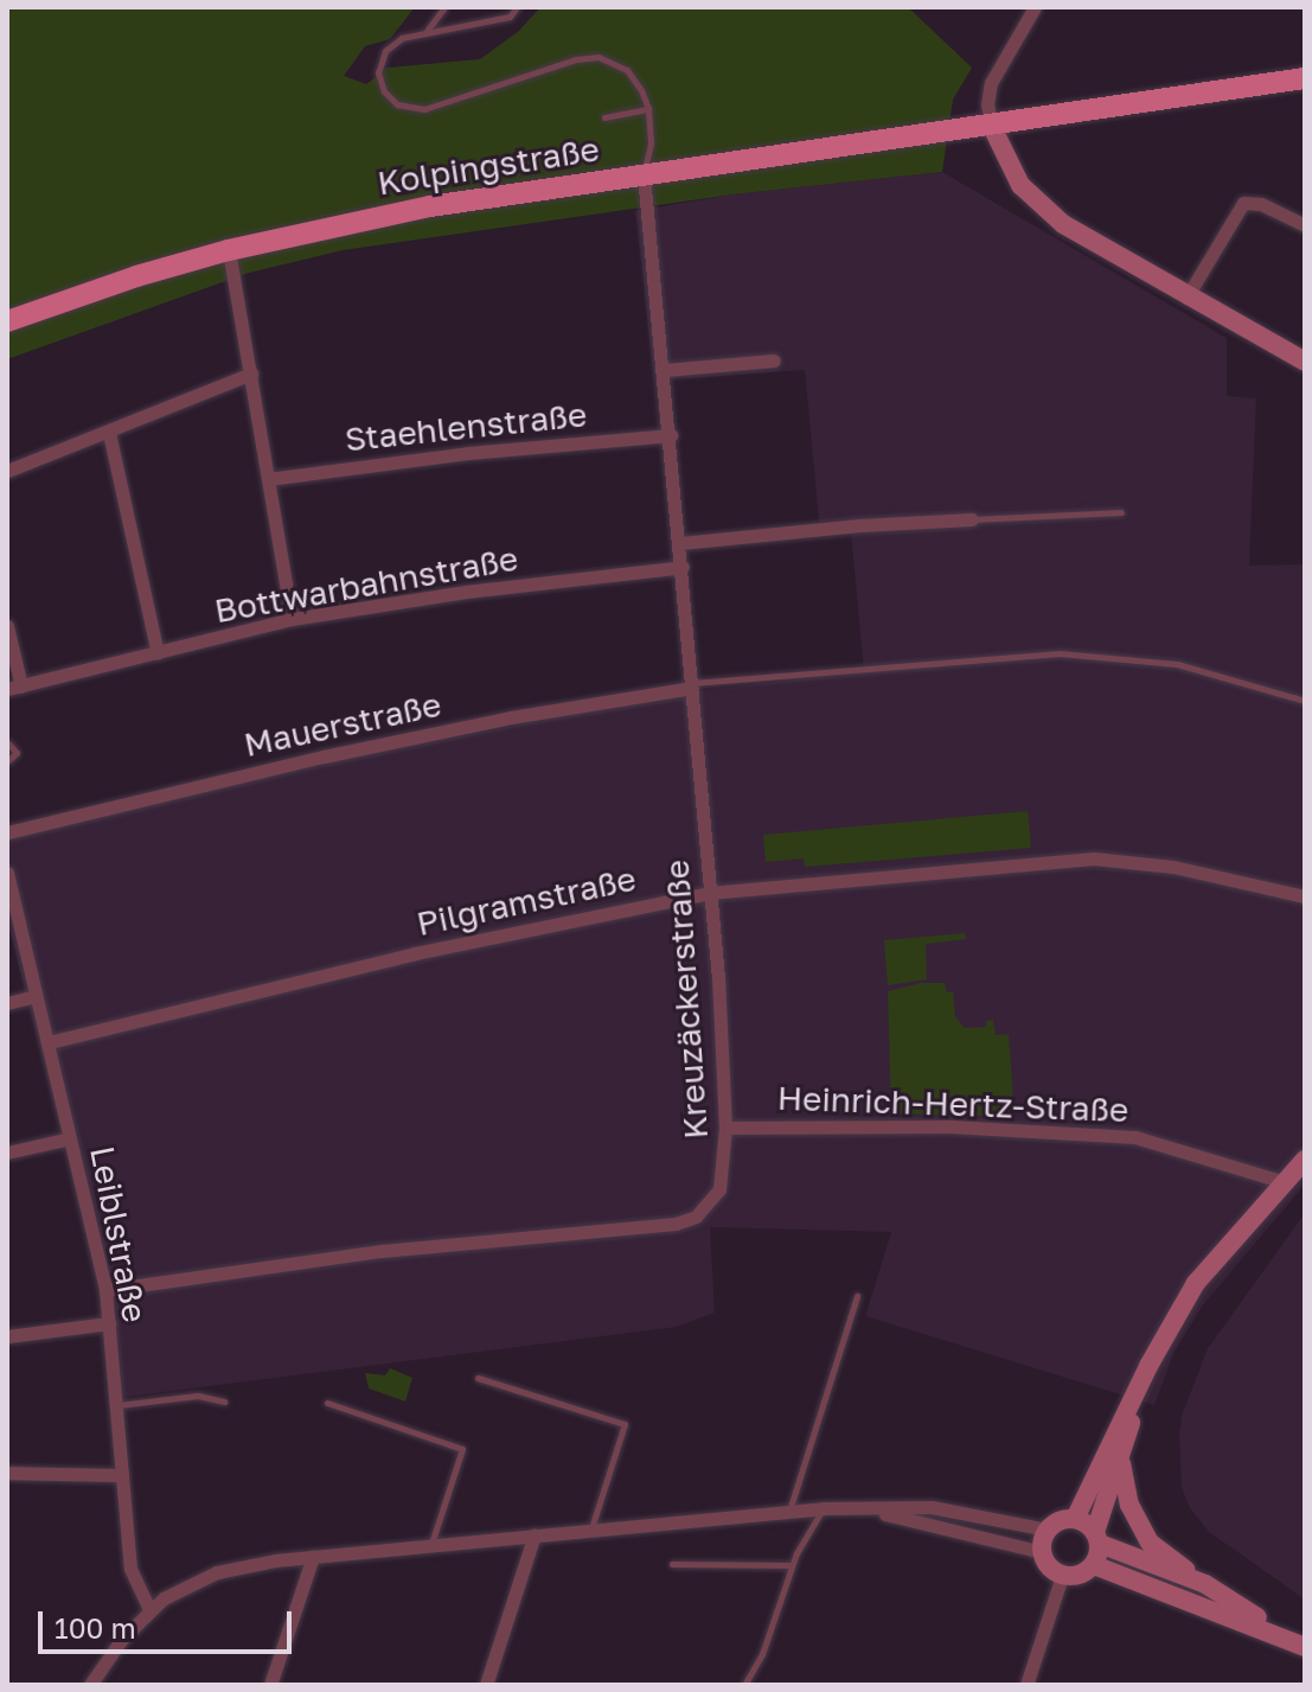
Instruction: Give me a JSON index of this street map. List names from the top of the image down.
{
  "streets": {
    "main road": ["Kolpingstraße"],
    "street": [
      "Staehlenstraße",
      "Bottwarbahnstraße",
      "Mauerstraße",
      "Pilgramstraße",
      "Kreuzäckerstraße",
      "Heinrich-Hertz-Straße",
      "Leiblstraße"
    ]
  },
  "crossings": [
    ["Kolpingstraße", "Kreuzäckerstraße"],
    ["Staehlenstraße", "Kreuzäckerstraße"],
    ["Bottwarbahnstraße", "Kreuzäckerstraße"],
    ["Mauerstraße", "Kreuzäckerstraße"],
    ["Pilgramstraße", "Kreuzäckerstraße"],
    ["Pilgramstraße", "Leiblstraße"],
    ["Kreuzäckerstraße", "Heinrich-Hertz-Straße"],
    ["Kreuzäckerstraße", "Leiblstraße"]
  ],
  "scale_bar": "100 m"
}
